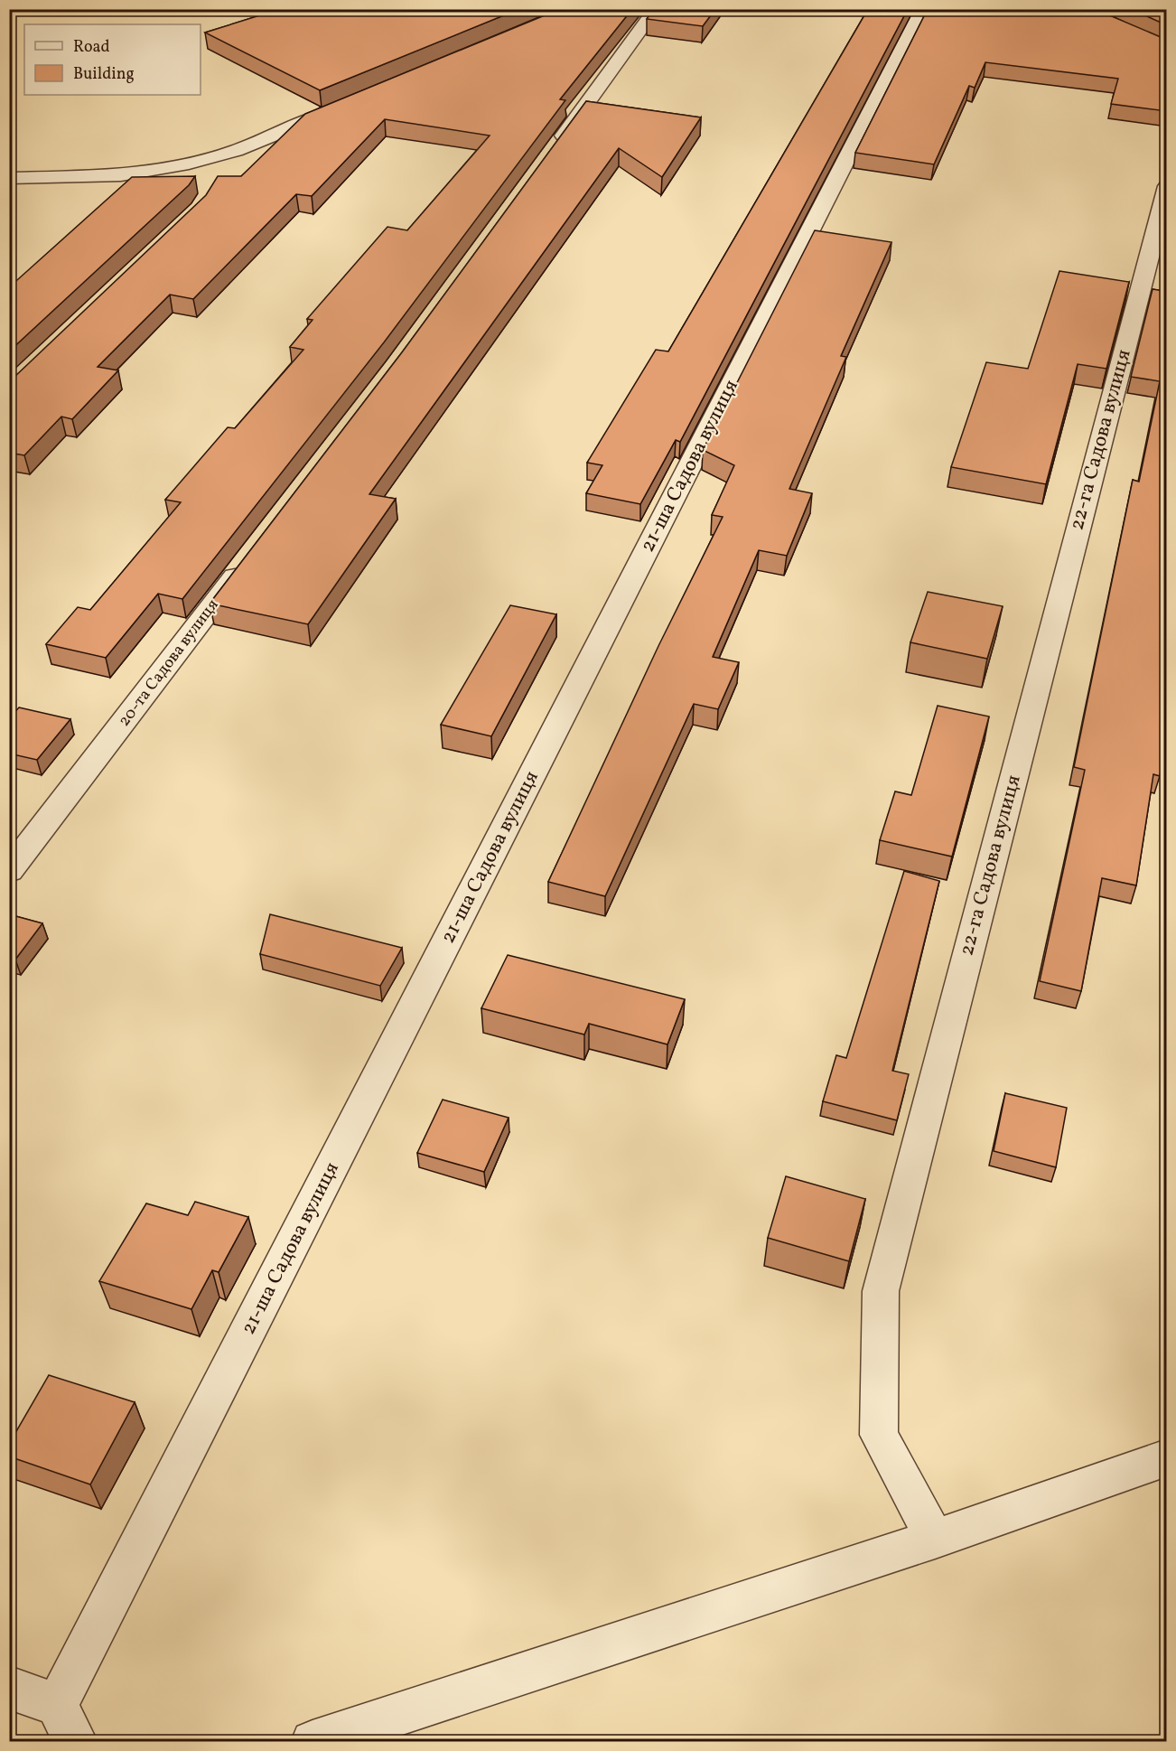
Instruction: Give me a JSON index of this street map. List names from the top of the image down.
{
  "streets": {
    "street": ["22-га Садова вулиця", "21-ша Садова вулиця", "20-та Садова вулиця"]
  },
  "legend": ["Road", "Building"]
}
